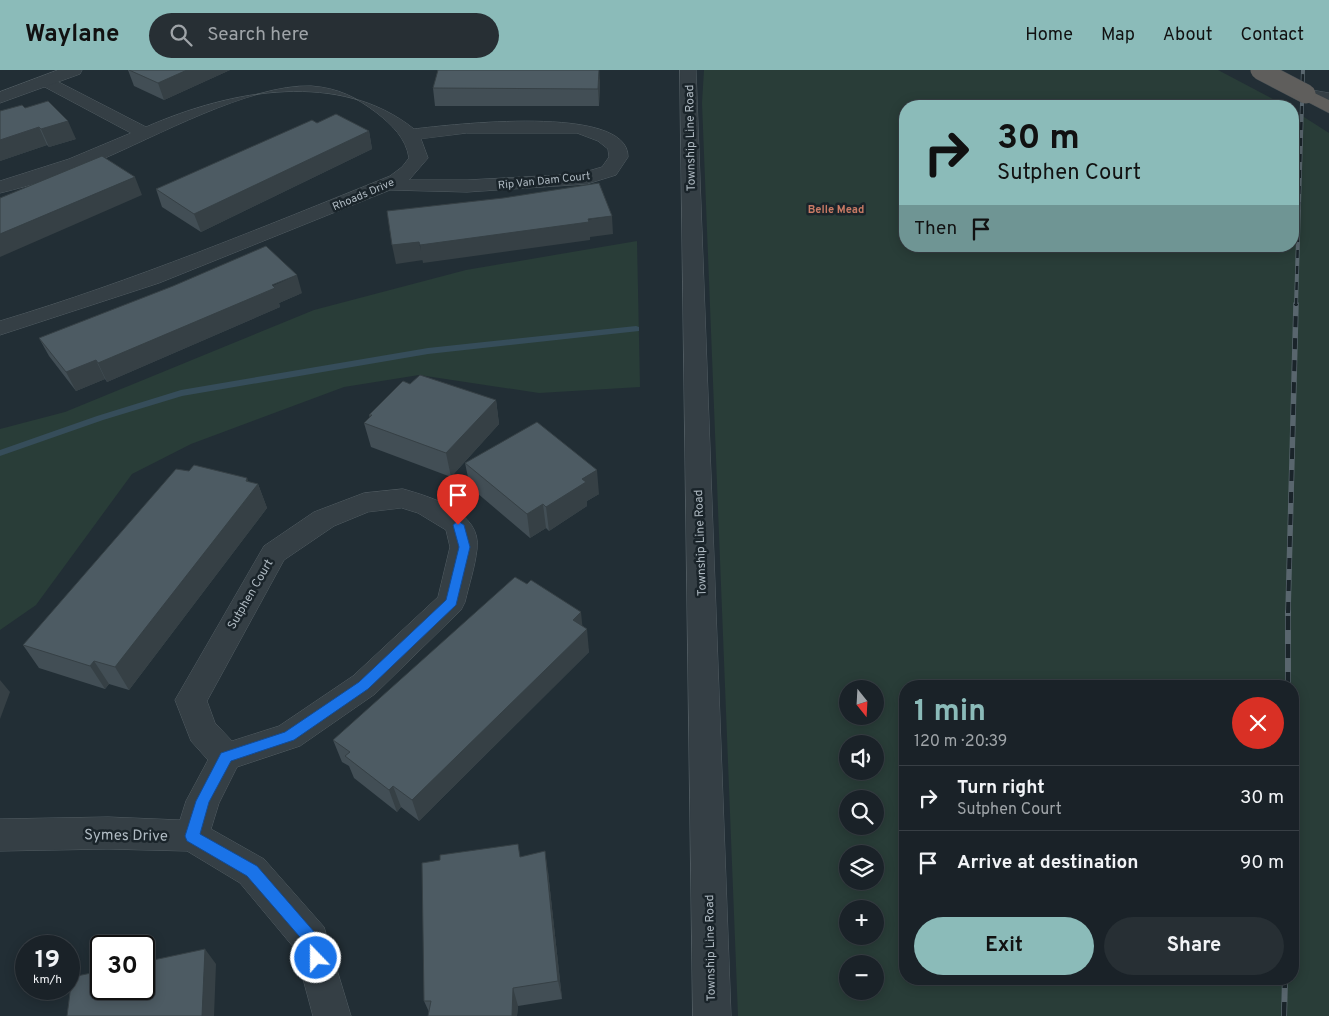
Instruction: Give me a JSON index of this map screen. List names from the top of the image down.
{
  "streets": {
    "street": [
      "Township Line Road",
      "Rip Van Dam Court",
      "Rhoads Drive",
      "Sutphen Court",
      "Symes Drive"
    ]
  },
  "crossings": [
    ["Rip Van Dam Court", "Rhoads Drive"]
  ],
  "districts": ["Belle Mead"],
  "north": "bottom",
  "page": {
    "header": "Waylane",
    "search": "Search here",
    "nav": [
      "Home",
      "Map",
      "About",
      "Contact"
    ],
    "turn": ["30 m", "Sutphen Court"],
    "then": "Then",
    "map_buttons": ["+", "−"],
    "heading": ["1 min", "120 m · 20:39"],
    "list": [
      {
        "name": "Turn right",
        "note": "Sutphen Court",
        "value": "30 m"
      },
      {
        "name": "Arrive at destination",
        "value": "90 m"
      }
    ],
    "buttons": ["Exit", "Share"],
    "speed": "19 km/h",
    "limit": "30"
  }
}
